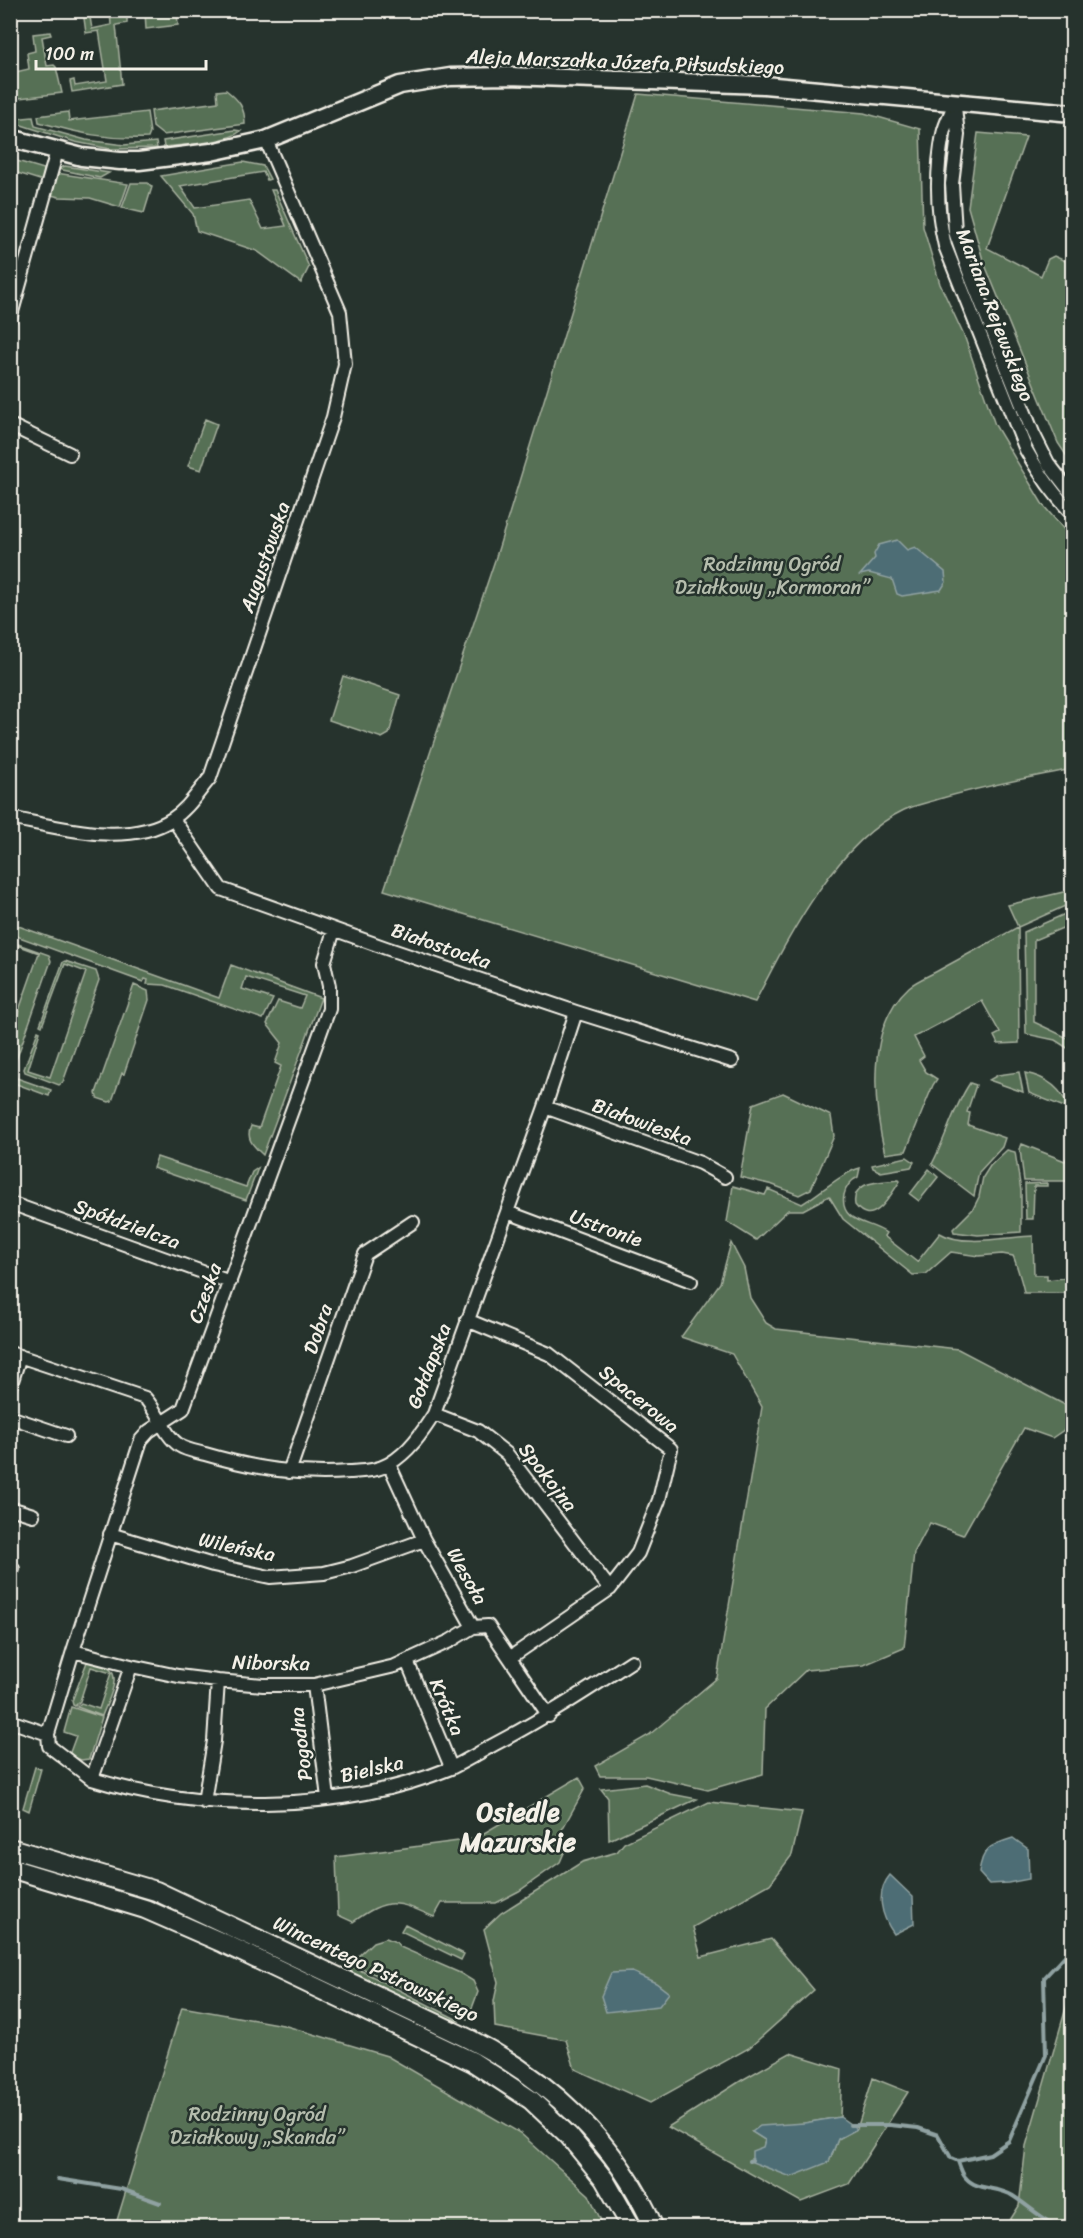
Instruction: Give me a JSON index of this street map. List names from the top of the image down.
{
  "streets": {
    "main road": ["Wincentego Pstrowskiego"],
    "street": [
      "Aleja Marszałka Józefa Piłsudskiego",
      "Mariana Rejewskiego",
      "Augustowska",
      "Białostocka",
      "Białowieska",
      "Spółdzielcza",
      "Ustronie",
      "Czeska",
      "Dobra",
      "Gołdapska",
      "Spacerowa",
      "Spokojna",
      "Wileńska",
      "Wesoła",
      "Niborska",
      "Krótka",
      "Pogodna",
      "Bielska"
    ]
  },
  "crossings": [
    ["Aleja Marszałka Józefa Piłsudskiego", "Mariana Rejewskiego"],
    ["Aleja Marszałka Józefa Piłsudskiego", "Augustowska"],
    ["Augustowska", "Białostocka"],
    ["Białostocka", "Czeska"],
    ["Białostocka", "Gołdapska"],
    ["Białowieska", "Gołdapska"],
    ["Spółdzielcza", "Czeska"],
    ["Ustronie", "Gołdapska"],
    ["Czeska", "Gołdapska"],
    ["Czeska", "Wileńska"],
    ["Czeska", "Niborska"],
    ["Dobra", "Gołdapska"],
    ["Gołdapska", "Spacerowa"],
    ["Gołdapska", "Spokojna"],
    ["Gołdapska", "Wesoła"],
    ["Spacerowa", "Spokojna"],
    ["Spacerowa", "Wesoła"],
    ["Wileńska", "Wesoła"],
    ["Wesoła", "Niborska"],
    ["Wesoła", "Bielska"],
    ["Niborska", "Krótka"],
    ["Niborska", "Pogodna"],
    ["Krótka", "Bielska"],
    ["Pogodna", "Bielska"]
  ],
  "districts": ["Osiedle Mazurskie"],
  "parks": ["Rodzinny Ogród Działkowy „Kormoran”", "Rodzinny Ogród Działkowy „Skanda”"],
  "scale_bar": "100 m"
}
